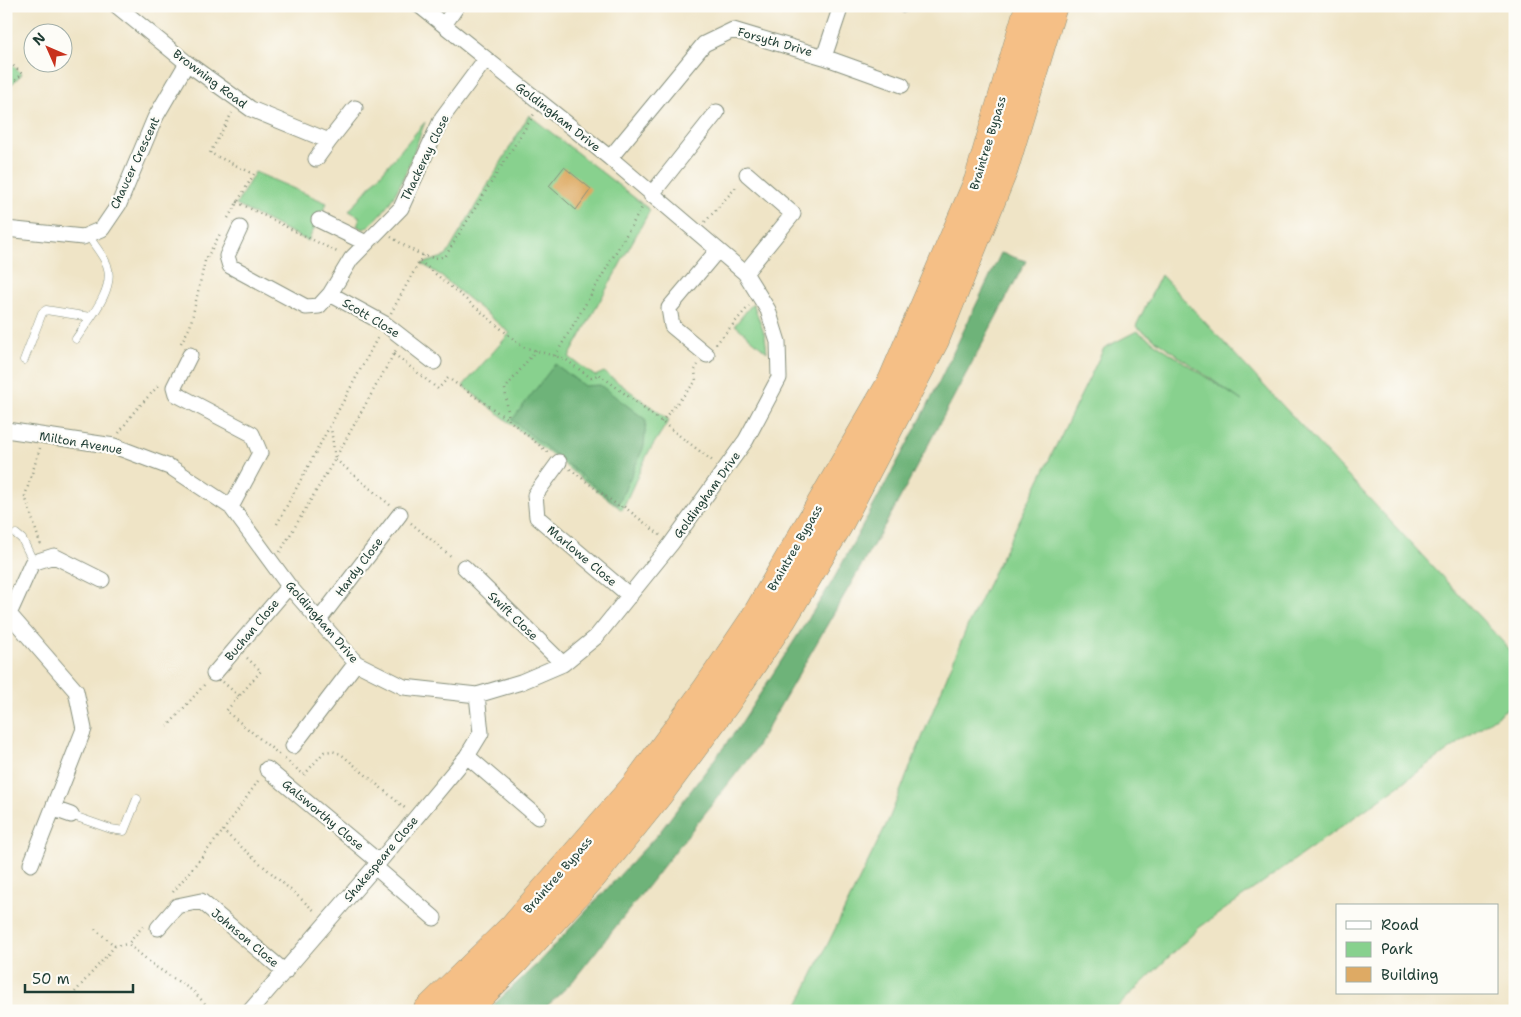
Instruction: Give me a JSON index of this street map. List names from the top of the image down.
{
  "streets": {
    "highway": ["Braintree Bypass"],
    "street": [
      "Forsyth Drive",
      "Browning Road",
      "Goldingham Drive",
      "Thackeray Close",
      "Chaucer Crescent",
      "Scott Close",
      "Milton Avenue",
      "Marlowe Close",
      "Hardy Close",
      "Swift Close",
      "Buchan Close",
      "Galsworthy Close",
      "Shakespeare Close",
      "Johnson Close"
    ]
  },
  "crossings": [
    ["Forsyth Drive", "Goldingham Drive"],
    ["Browning Road", "Chaucer Crescent"],
    ["Goldingham Drive", "Thackeray Close"],
    ["Goldingham Drive", "Milton Avenue"],
    ["Goldingham Drive", "Marlowe Close"],
    ["Goldingham Drive", "Hardy Close"],
    ["Goldingham Drive", "Swift Close"],
    ["Goldingham Drive", "Buchan Close"],
    ["Goldingham Drive", "Shakespeare Close"],
    ["Thackeray Close", "Scott Close"],
    ["Galsworthy Close", "Shakespeare Close"],
    ["Shakespeare Close", "Johnson Close"]
  ],
  "legend": ["Road", "Park", "Building"],
  "scale_bar": "50 m",
  "north": "top left"
}
